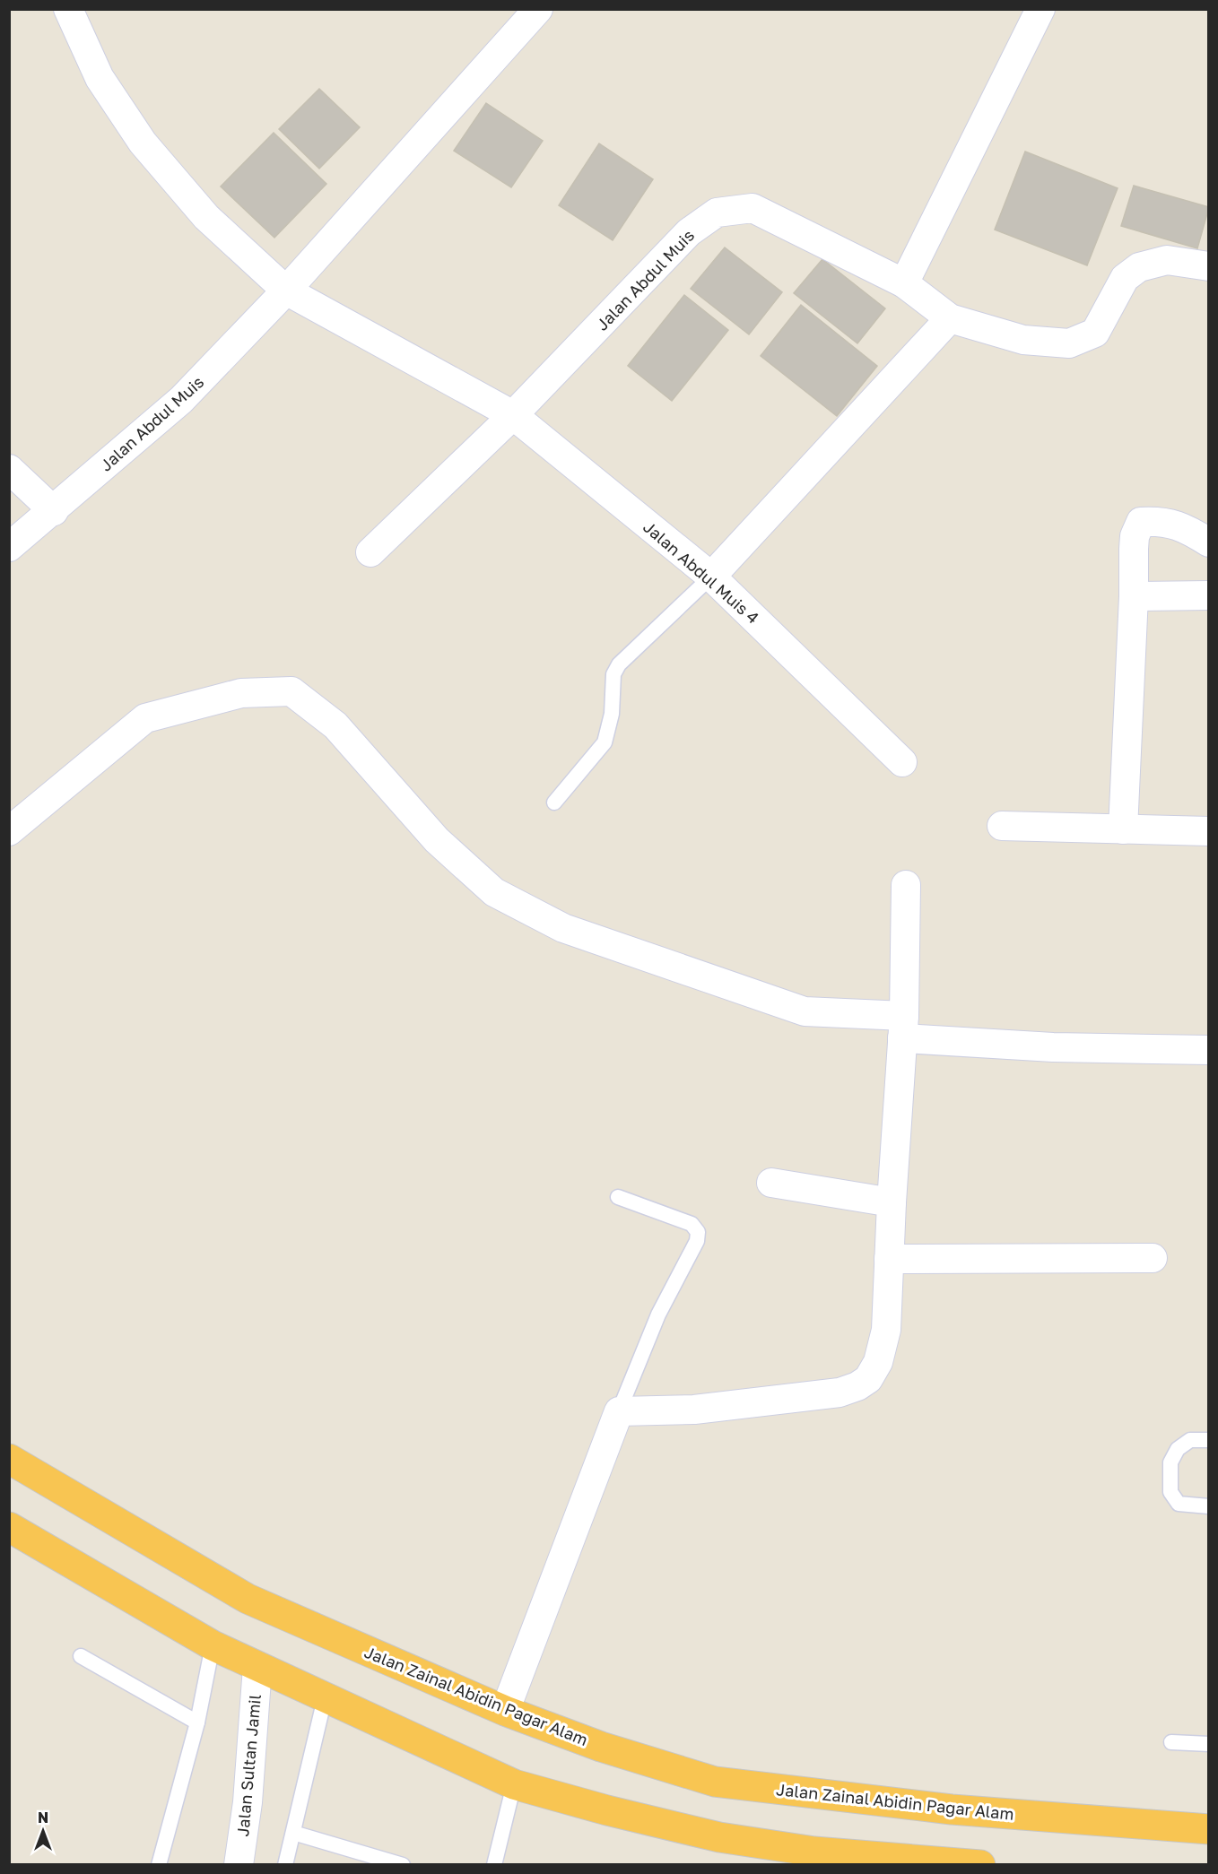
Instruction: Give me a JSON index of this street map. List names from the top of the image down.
{
  "streets": {
    "highway": ["Jalan Zainal Abidin Pagar Alam"],
    "street": ["Jalan Abdul Muis", "Jalan Abdul Muis 4", "Jalan Sultan Jamil"]
  },
  "crossings": [
    ["Jalan Abdul Muis", "Jalan Abdul Muis 4"]
  ],
  "north": "top"
}
